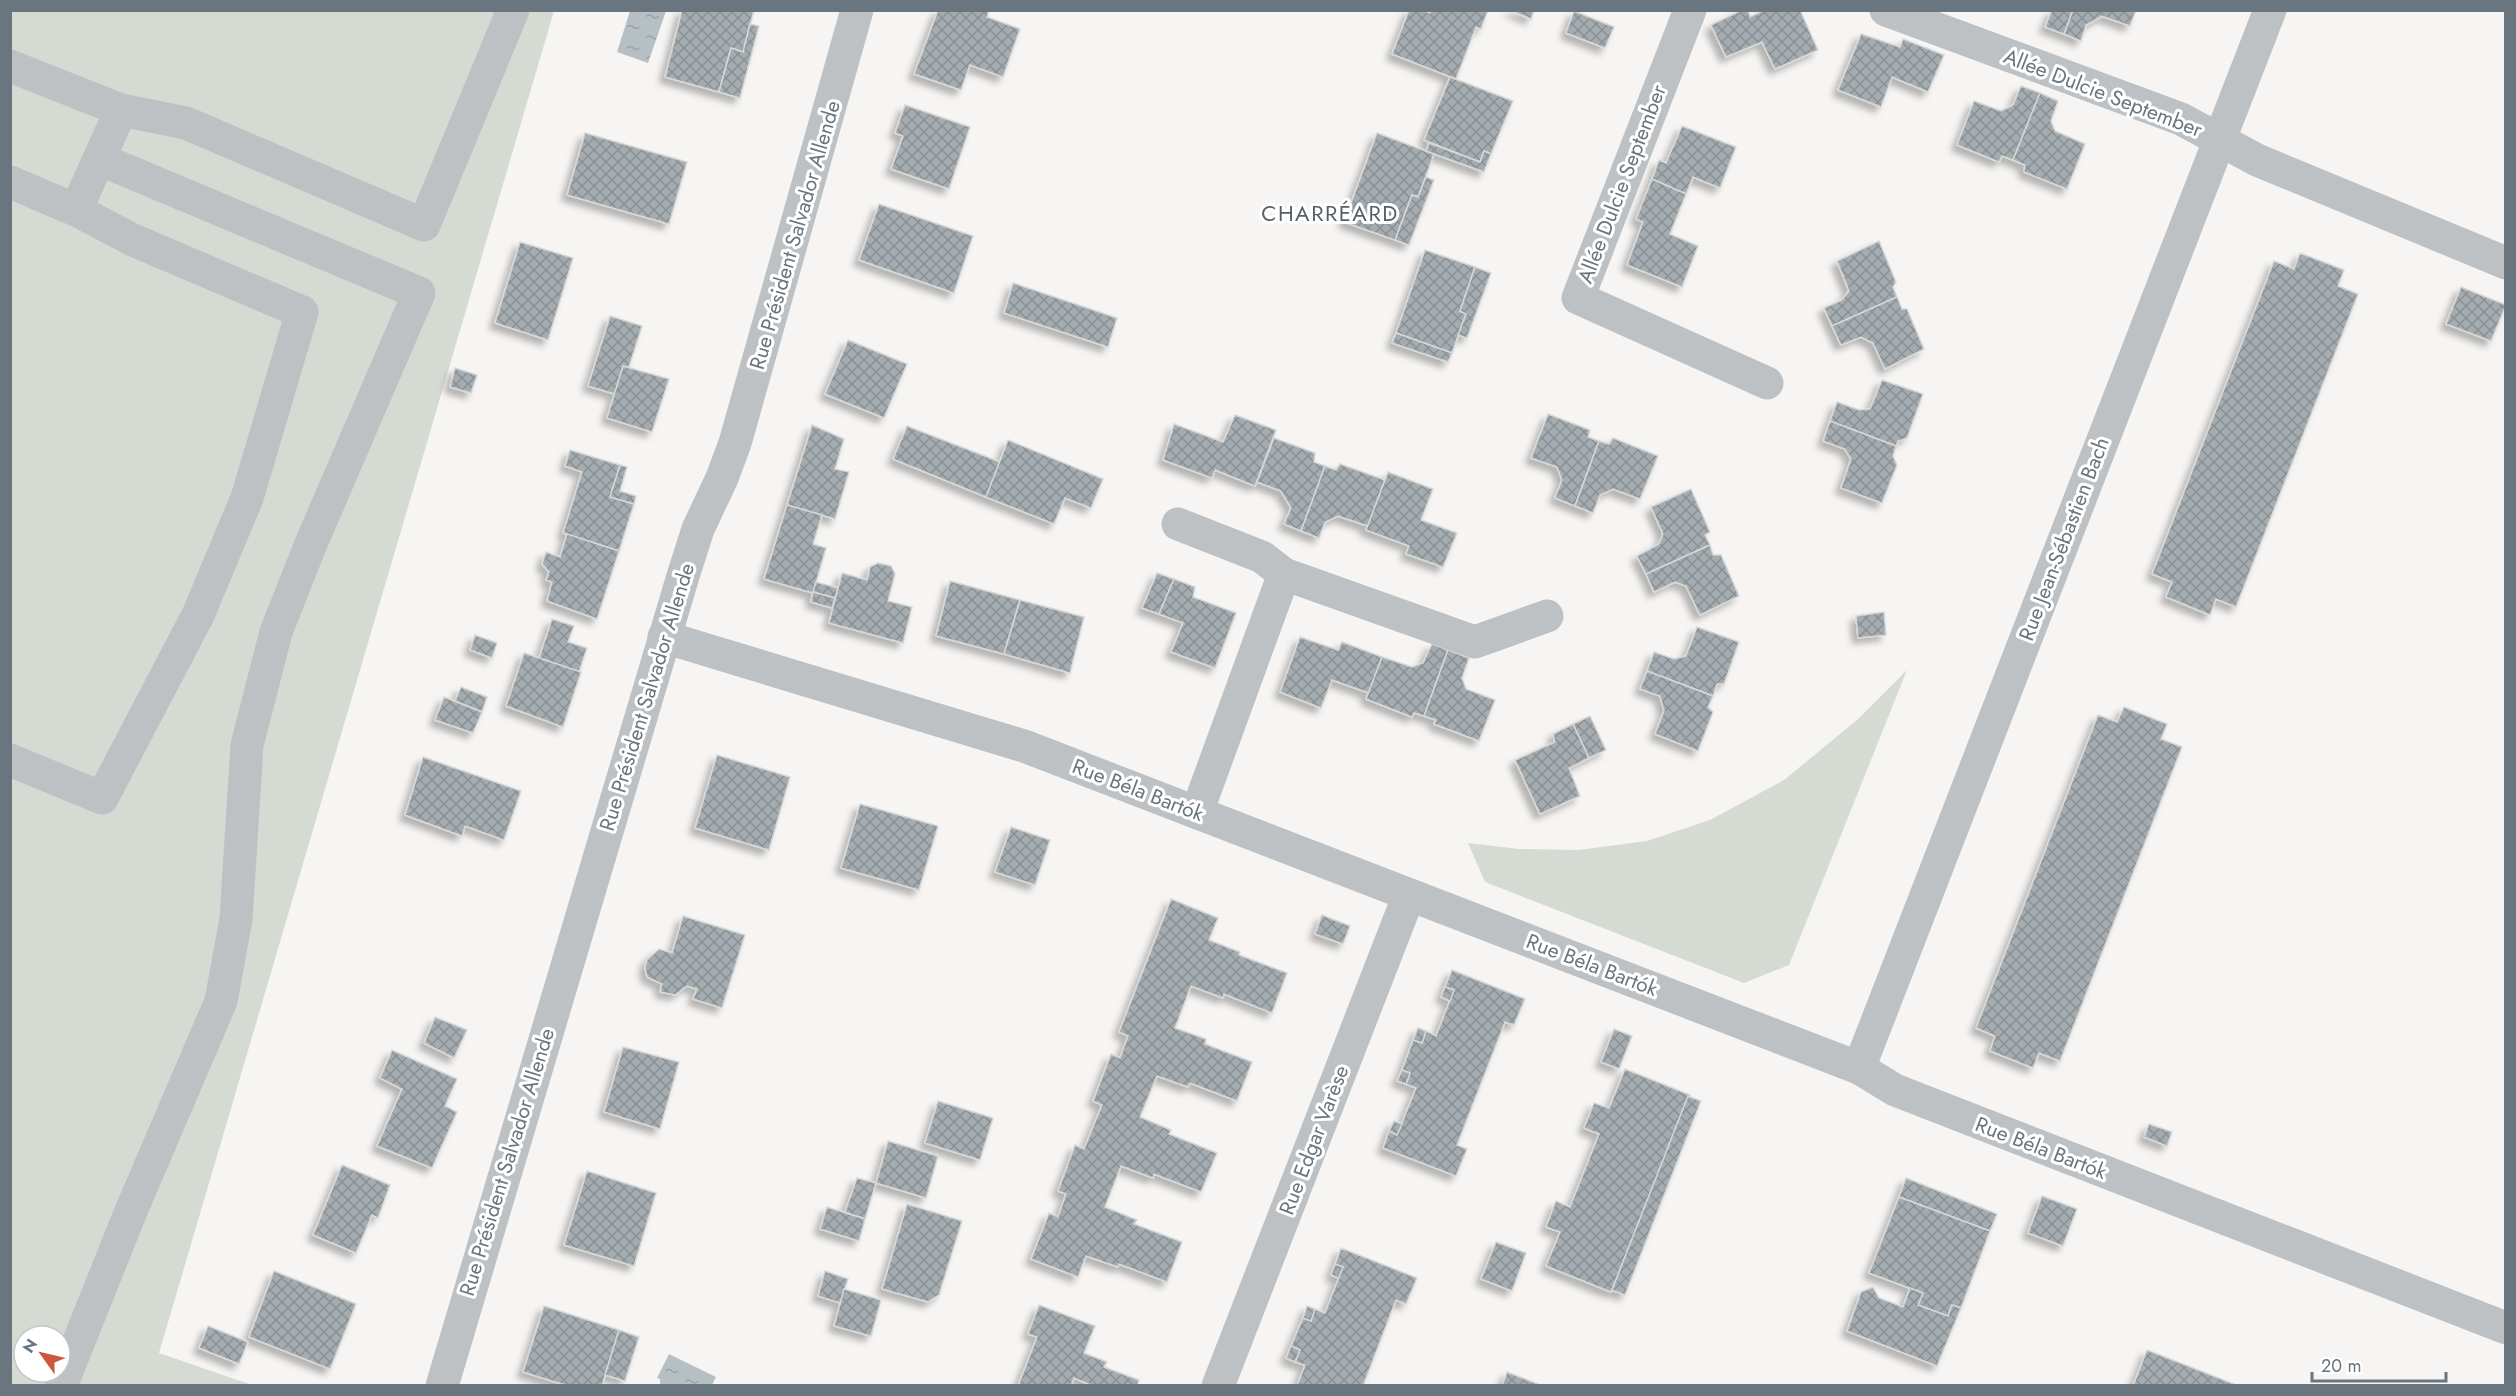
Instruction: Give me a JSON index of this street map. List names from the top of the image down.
{
  "streets": {
    "street": [
      "Allée Dulcie September",
      "Rue Président Salvador Allende",
      "Rue Jean-Sébastien Bach",
      "Rue Béla Bartók",
      "Rue Edgar Varèse"
    ]
  },
  "crossings": [
    ["Allée Dulcie September", "Rue Jean-Sébastien Bach"],
    ["Rue Président Salvador Allende", "Rue Béla Bartók"],
    ["Rue Jean-Sébastien Bach", "Rue Béla Bartók"],
    ["Rue Béla Bartók", "Rue Edgar Varèse"]
  ],
  "districts": ["CHARRÉARD"],
  "scale_bar": "20 m",
  "north": "top left"
}
